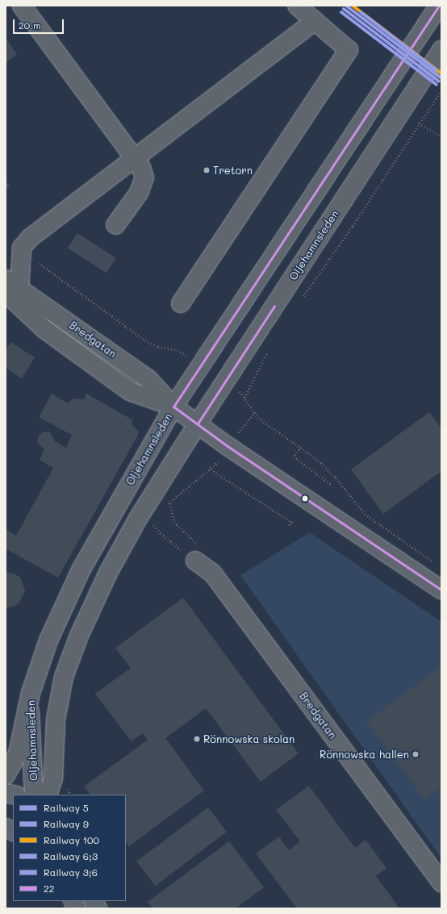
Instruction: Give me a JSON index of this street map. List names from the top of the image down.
{
  "streets": {
    "main road": ["Oljehamnsleden", "Bredgatan"]
  },
  "crossings": [
    ["Oljehamnsleden", "Bredgatan"]
  ],
  "places": ["Tretorn", "Rönnowska skolan", "Rönnowska hallen"],
  "lines": [
    "rail line 5",
    "rail line 100",
    "transit line 22",
    "rail line 9",
    "rail line 6;3",
    "rail line 3;6"
  ],
  "legend": [
    "Railway 5",
    "Railway 9",
    "Railway 100",
    "Railway 6;3",
    "Railway 3;6",
    "22"
  ],
  "scale_bar": "20 m"
}
